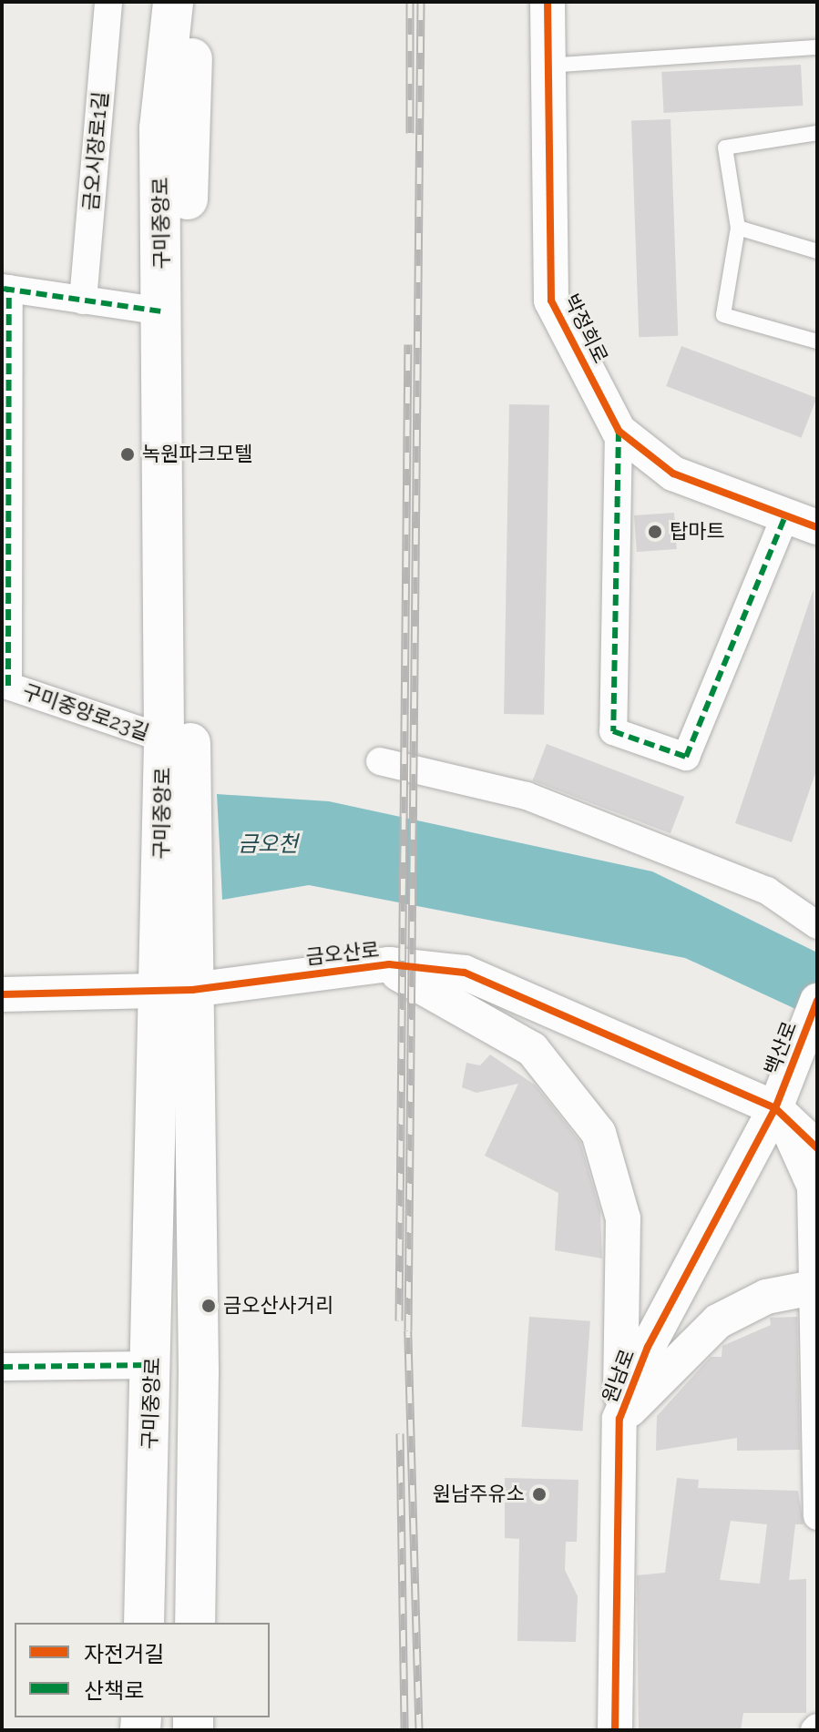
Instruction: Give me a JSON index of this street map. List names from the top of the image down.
{
  "streets": {
    "main road": ["구미중앙로"],
    "street": [
      "금오시장로1길",
      "박정희로",
      "구미중앙로23길",
      "금오산로",
      "백산로",
      "원남로"
    ]
  },
  "crossings": [
    ["구미중앙로", "구미중앙로23길"],
    ["구미중앙로", "금오산로"],
    ["금오산로", "백산로"],
    ["금오산로", "원남로"],
    ["백산로", "원남로"]
  ],
  "water": ["금오천"],
  "places": [
    "녹원파크모텔",
    "탑마트",
    "금오산사거리",
    "원남주유소"
  ],
  "legend": ["자전거길", "산책로"]
}
